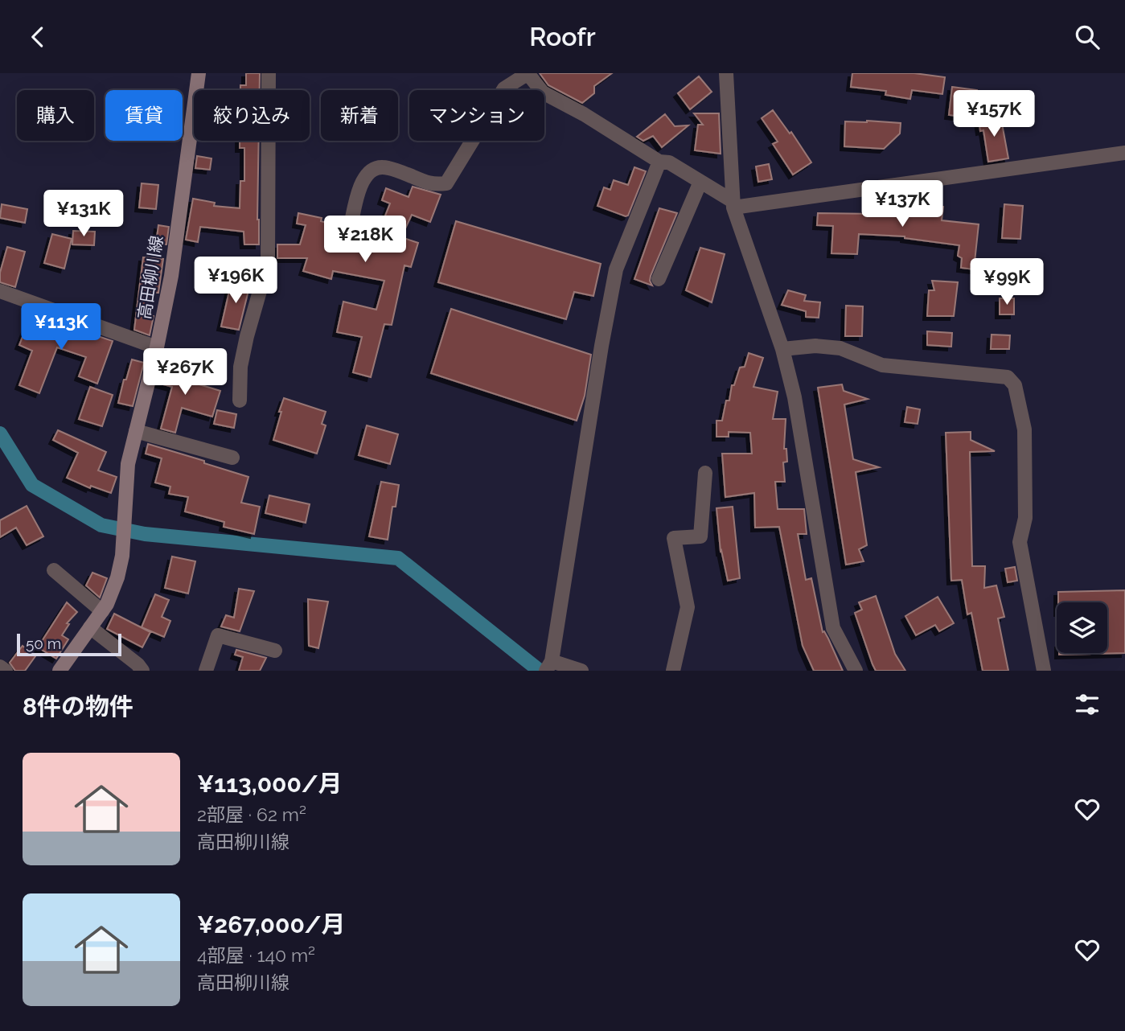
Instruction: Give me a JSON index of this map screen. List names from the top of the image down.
{
  "streets": {
    "main road": ["高田柳川線"]
  },
  "scale_bar": "50 m",
  "page": {
    "header": "Roofr",
    "price": [
      "¥157K",
      "¥137K",
      "¥131K",
      "¥218K",
      "¥196K",
      "¥99K",
      "¥113K",
      "¥267K"
    ],
    "chip": [
      "購入",
      "賃貸",
      "絞り込み",
      "新着",
      "マンション"
    ],
    "scale": "50 m",
    "heading": "8件の物件",
    "list": [
      {
        "name": "¥113,000/月",
        "note": "2部屋 · 62 m² · 高田柳川線"
      },
      {
        "name": "¥267,000/月",
        "note": "4部屋 · 140 m² · 高田柳川線"
      }
    ]
  }
}
